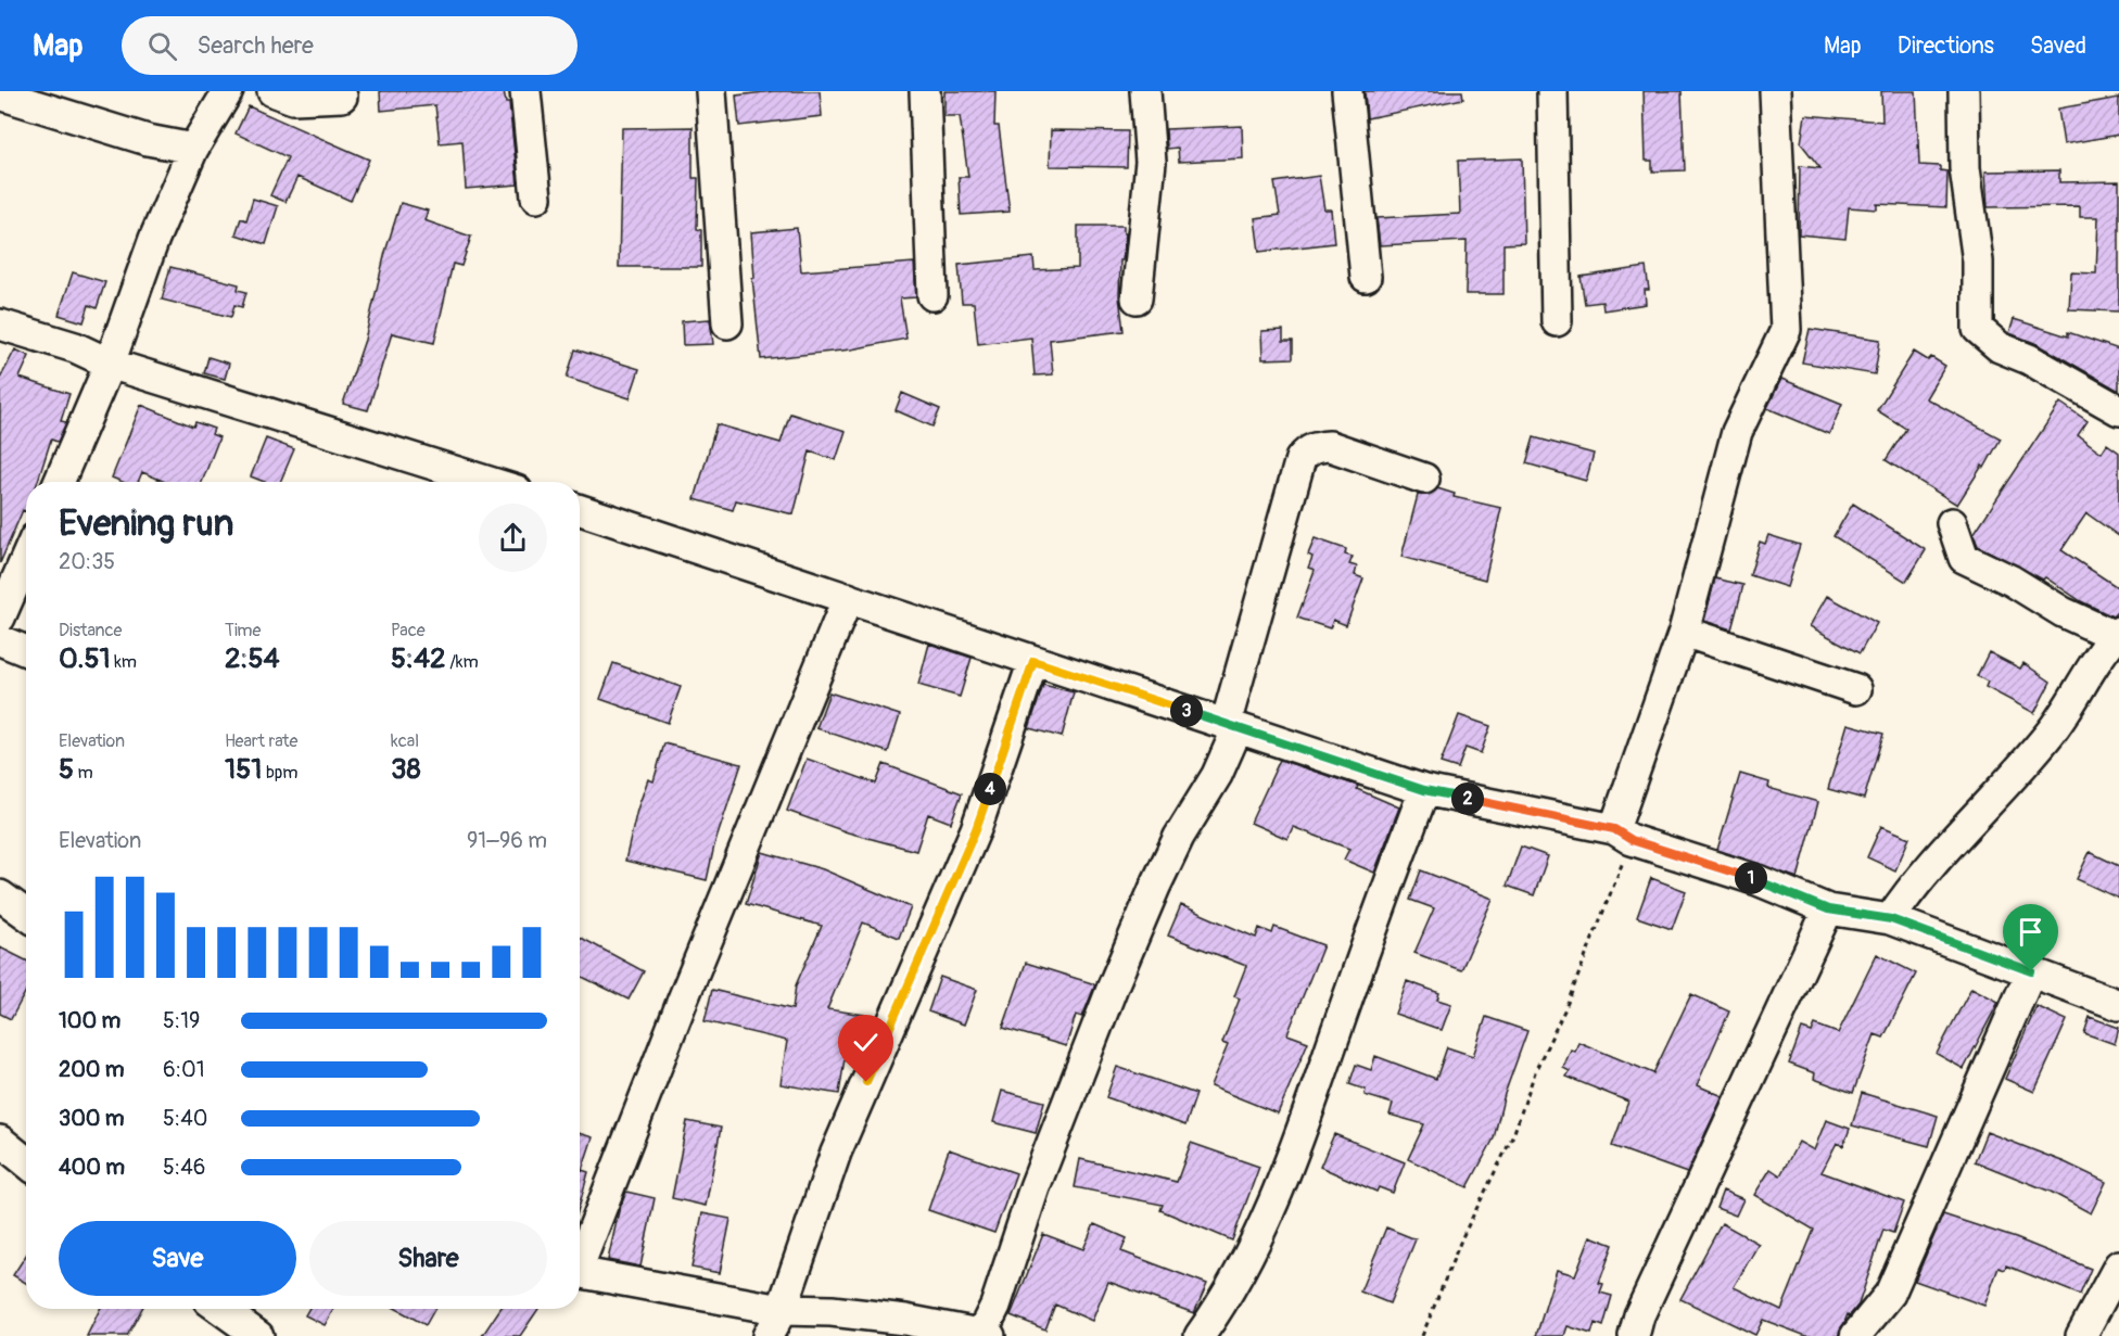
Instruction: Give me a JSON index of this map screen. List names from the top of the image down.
{
  "page": {
    "header": "Map",
    "search": "Search here",
    "nav": ["Map", "Directions", "Saved"],
    "heading": ["Evening run", "20:35"],
    "stats": [
      ["Distance", "0.51 km"],
      ["Time", "2:54"],
      ["Pace", "5:42 /km"],
      ["Elevation", "5 m"],
      ["Heart rate", "151 bpm"],
      ["kcal", "38"]
    ],
    "pins": [
      "3",
      "4",
      "2",
      "1"
    ],
    "chart": ["Elevation", "91–96 m"],
    "list": [
      {
        "name": "100 m",
        "note": "5:19"
      },
      {
        "name": "200 m",
        "note": "6:01"
      },
      {
        "name": "300 m",
        "note": "5:40"
      },
      {
        "name": "400 m",
        "note": "5:46"
      }
    ],
    "buttons": ["Save", "Share"]
  }
}
